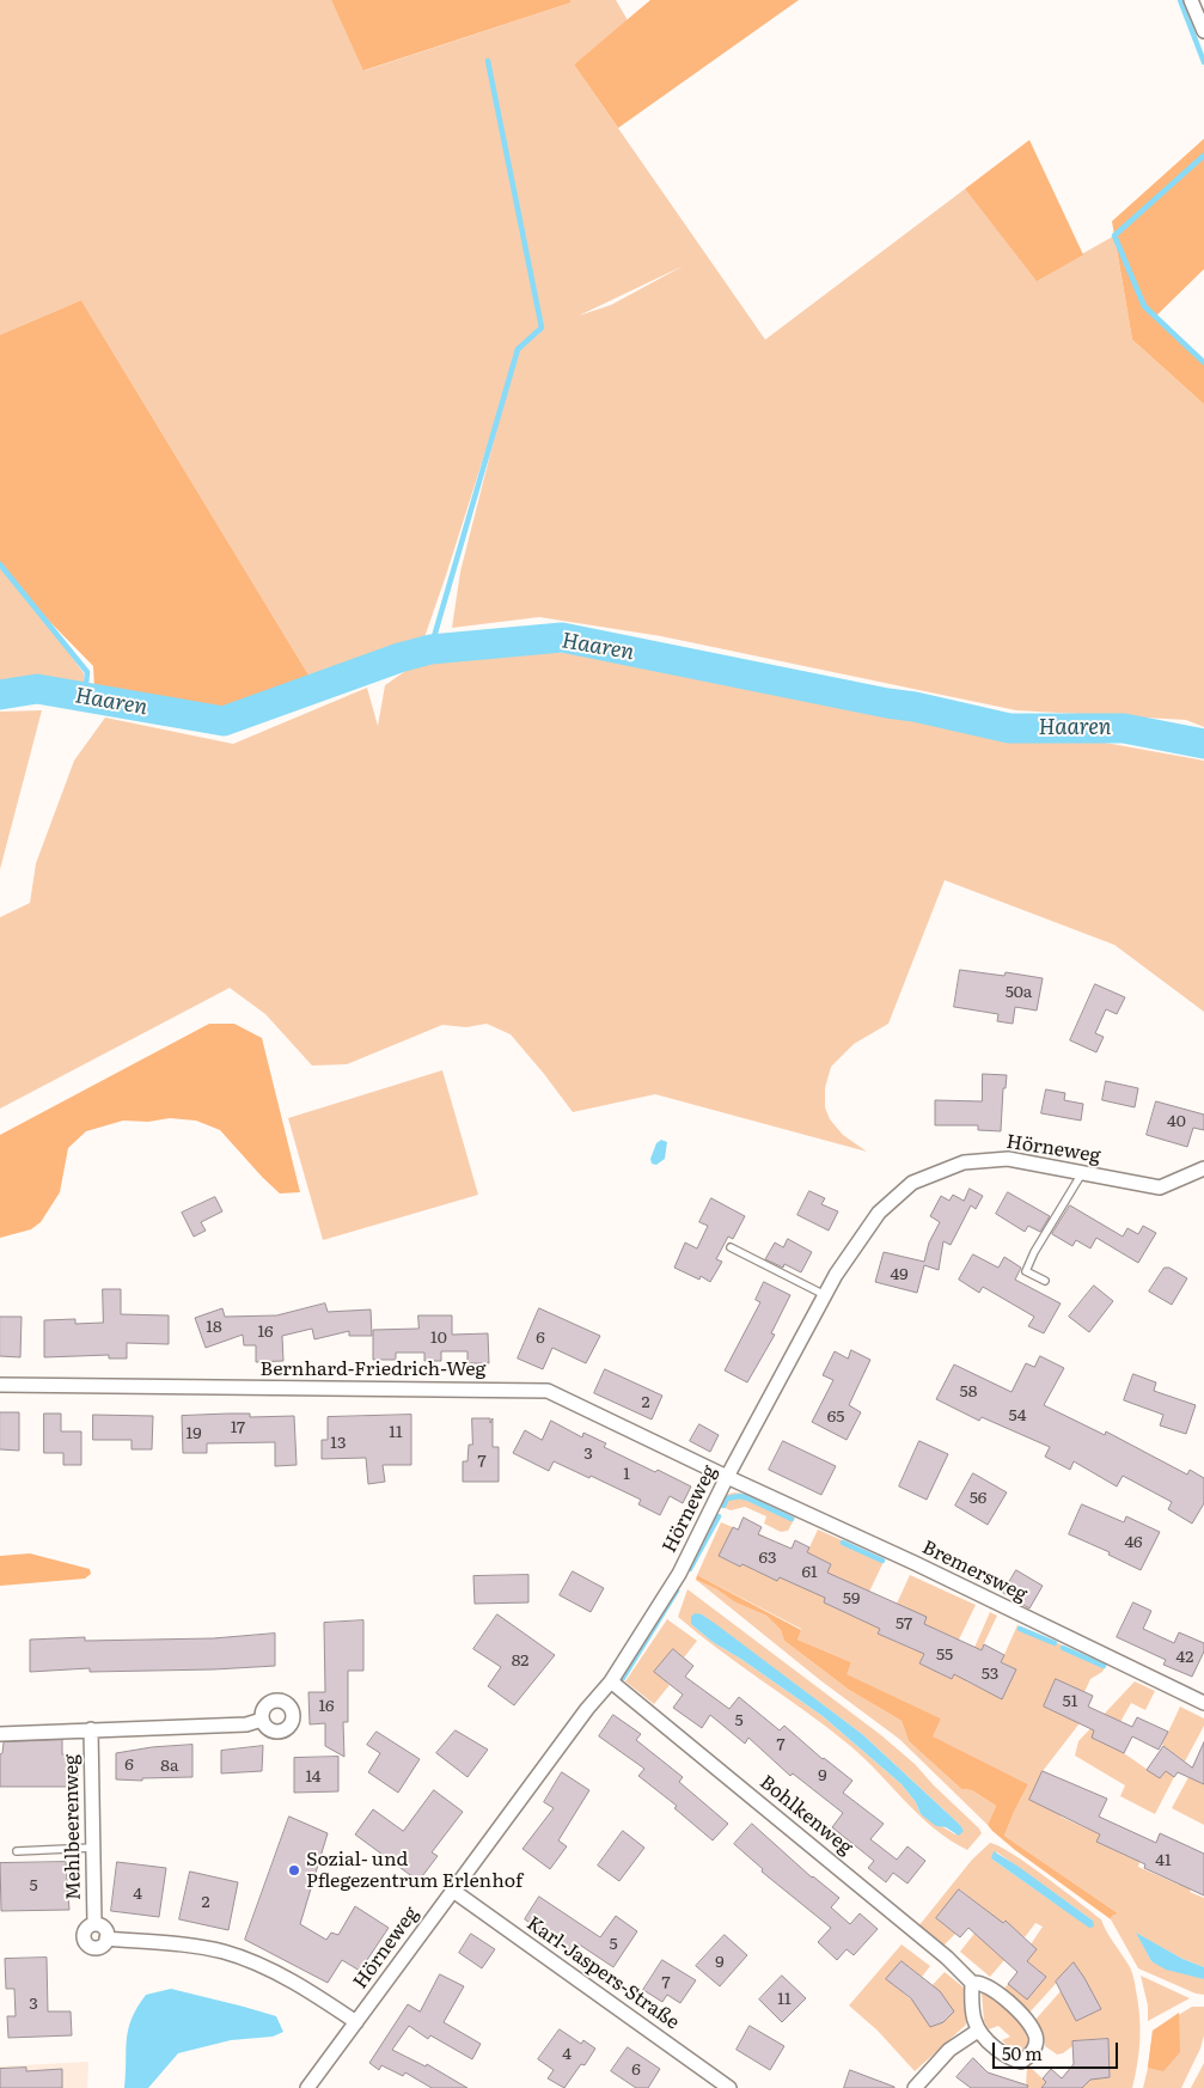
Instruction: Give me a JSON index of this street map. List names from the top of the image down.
{
  "streets": {
    "street": [
      "Hörneweg",
      "Bernhard-Friedrich-Weg",
      "Bremersweg",
      "Bohlkenweg",
      "Mehlbeerenweg",
      "Karl-Jaspers-Straße"
    ]
  },
  "crossings": [
    ["Hörneweg", "Bernhard-Friedrich-Weg"],
    ["Hörneweg", "Bremersweg"],
    ["Hörneweg", "Bohlkenweg"],
    ["Hörneweg", "Karl-Jaspers-Straße"],
    ["Bernhard-Friedrich-Weg", "Bremersweg"]
  ],
  "water": ["Haaren"],
  "places": ["Sozial- und Pflegezentrum Erlenhof"],
  "house_numbers": [
    "50a",
    "40",
    "49",
    "18",
    "16",
    "10",
    "6",
    "58",
    "2",
    "54",
    "65",
    "17",
    "11",
    "19",
    "13",
    "3",
    "7",
    "1",
    "56",
    "46",
    "63",
    "61",
    "59",
    "57",
    "55",
    "42",
    "82",
    "53",
    "51",
    "16",
    "5",
    "7",
    "6",
    "8a",
    "9",
    "14",
    "41",
    "5",
    "4",
    "2",
    "5",
    "9",
    "7",
    "11",
    "3",
    "4",
    "6"
  ],
  "scale_bar": "50 m"
}
